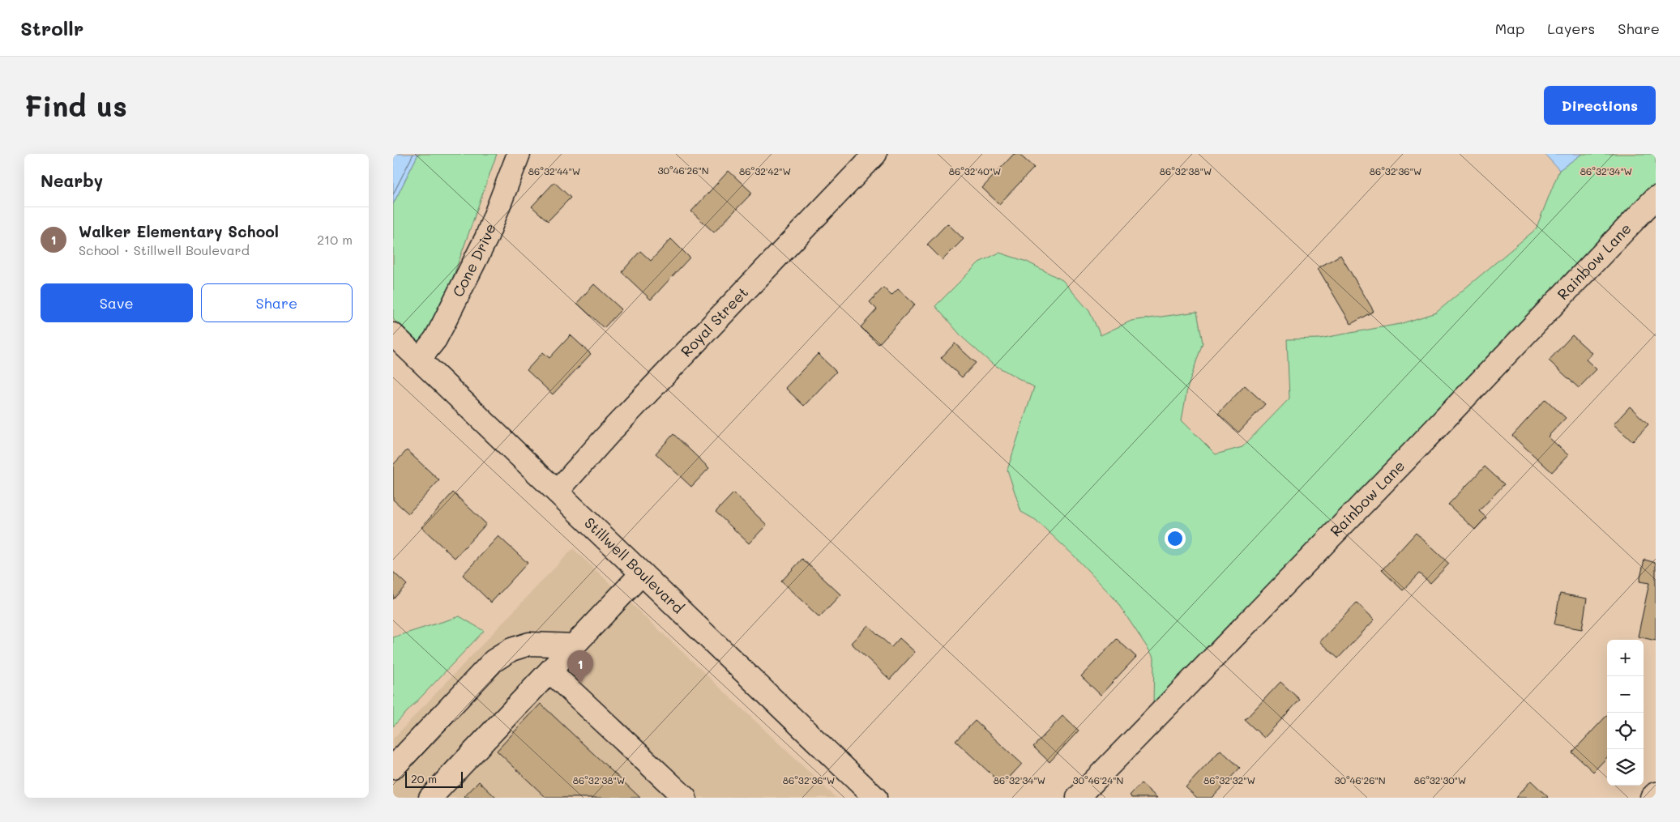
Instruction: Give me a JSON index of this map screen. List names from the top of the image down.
{
  "streets": {
    "street": [
      "Cone Drive",
      "Rainbow Lane",
      "Royal Street",
      "Stillwell Boulevard"
    ]
  },
  "crossings": [
    ["Cone Drive", "Stillwell Boulevard"],
    ["Royal Street", "Stillwell Boulevard"]
  ],
  "scale_bar": "20 m",
  "page": {
    "header": "Strollr",
    "nav": ["Map", "Layers", "Share"],
    "buttons": [
      "Directions",
      ["Save", "Share"]
    ],
    "title": "Find us",
    "heading": "Nearby",
    "list": [
      {
        "mark": "1",
        "name": "Walker Elementary School",
        "note": "School · Stillwell Boulevard",
        "value": "210 m"
      }
    ],
    "map_buttons": ["+", "−"],
    "pins": "1",
    "scale": "20 m"
  },
  "coordinates": [
    "30°46'26\"N",
    "86°32'40\"W",
    "86°32'38\"W",
    "86°32'36\"W",
    "86°32'34\"W",
    "86°32'44\"W",
    "86°32'42\"W",
    "86°32'32\"W",
    "86°32'30\"W",
    "30°46'24\"N"
  ]
}
